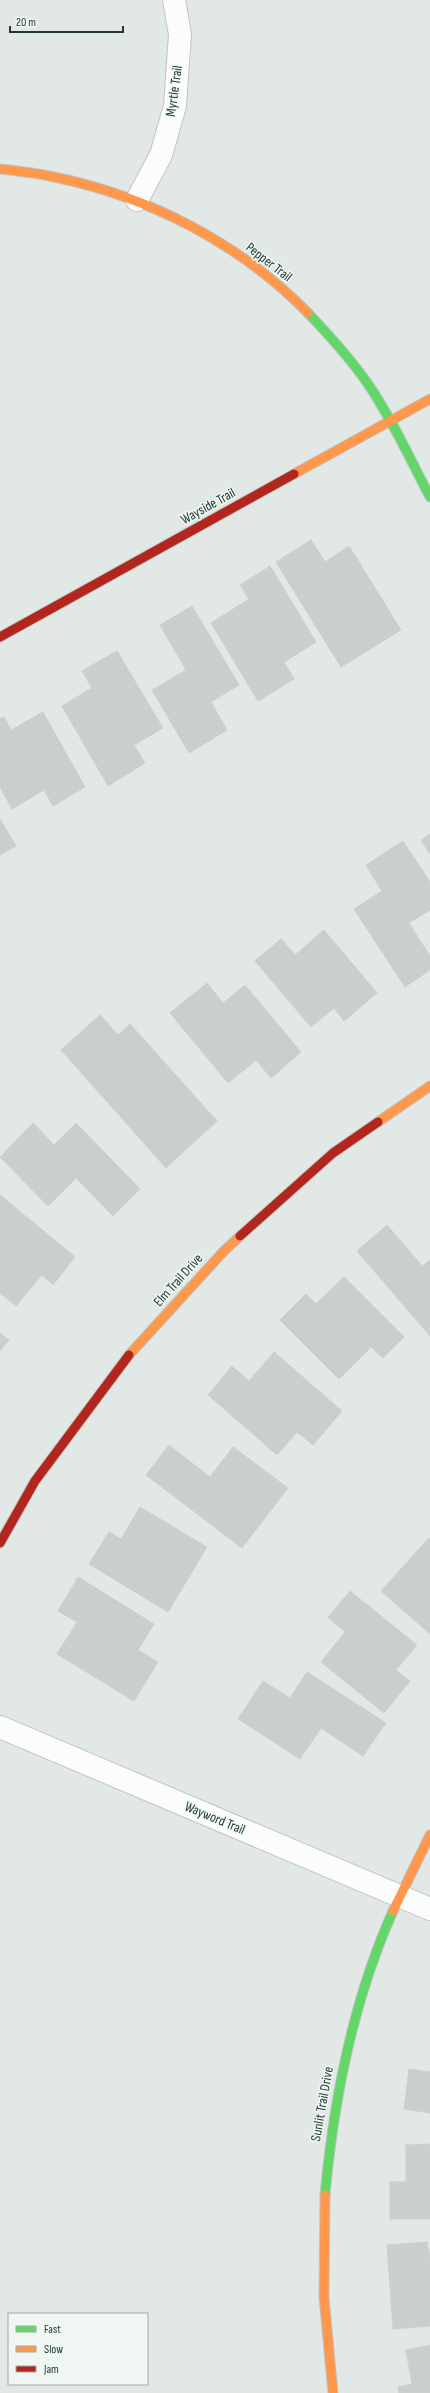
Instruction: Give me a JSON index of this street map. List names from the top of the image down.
{
  "streets": {
    "street": [
      "Myrtle Trail",
      "Pepper Trail",
      "Wayside Trail",
      "Elm Trail Drive",
      "Wayword Trail",
      "Sunlit Trail Drive"
    ]
  },
  "crossings": [
    ["Myrtle Trail", "Pepper Trail"],
    ["Pepper Trail", "Wayside Trail"],
    ["Wayword Trail", "Sunlit Trail Drive"]
  ],
  "legend": ["Fast", "Slow", "Jam"],
  "scale_bar": "20 m"
}
